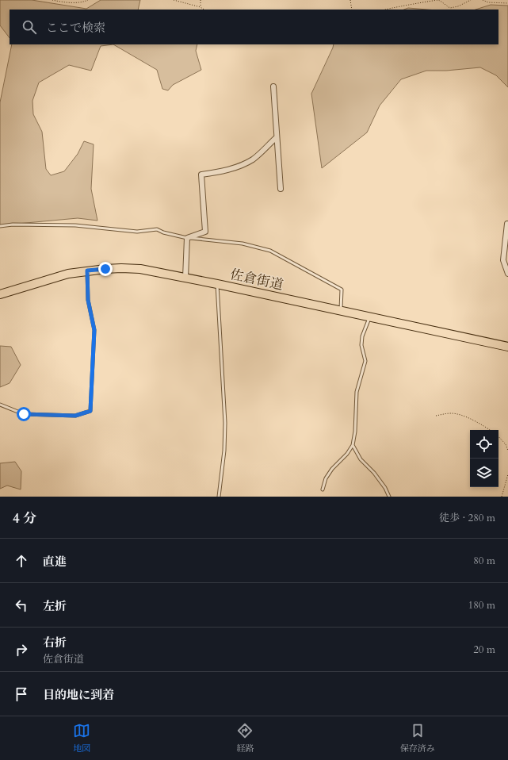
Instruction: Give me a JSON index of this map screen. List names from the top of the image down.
{
  "streets": {
    "main road": ["佐倉街道"]
  },
  "page": {
    "search": "ここで検索",
    "heading": ["4 分", "徒歩 · 280 m"],
    "list": [
      ["直進", "80 m"],
      ["左折", "180 m"],
      ["右折", "佐倉街道", "20 m"],
      "目的地に到着"
    ],
    "nav": ["地図", "経路", "保存済み"]
  }
}
